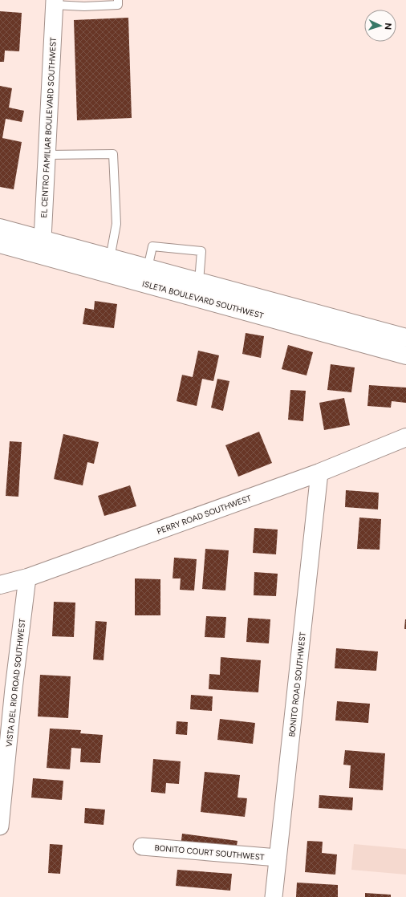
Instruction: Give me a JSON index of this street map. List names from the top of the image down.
{
  "streets": {
    "main road": ["ISLETA BOULEVARD SOUTHWEST", "PERRY ROAD SOUTHWEST"],
    "street": [
      "EL CENTRO FAMILIAR BOULEVARD SOUTHWEST",
      "VISTA DEL RIO ROAD SOUTHWEST",
      "BONITO ROAD SOUTHWEST",
      "BONITO COURT SOUTHWEST"
    ]
  },
  "crossings": [
    ["EL CENTRO FAMILIAR BOULEVARD SOUTHWEST", "ISLETA BOULEVARD SOUTHWEST"],
    ["PERRY ROAD SOUTHWEST", "VISTA DEL RIO ROAD SOUTHWEST"],
    ["PERRY ROAD SOUTHWEST", "BONITO ROAD SOUTHWEST"],
    ["BONITO ROAD SOUTHWEST", "BONITO COURT SOUTHWEST"]
  ],
  "north": "right"
}
